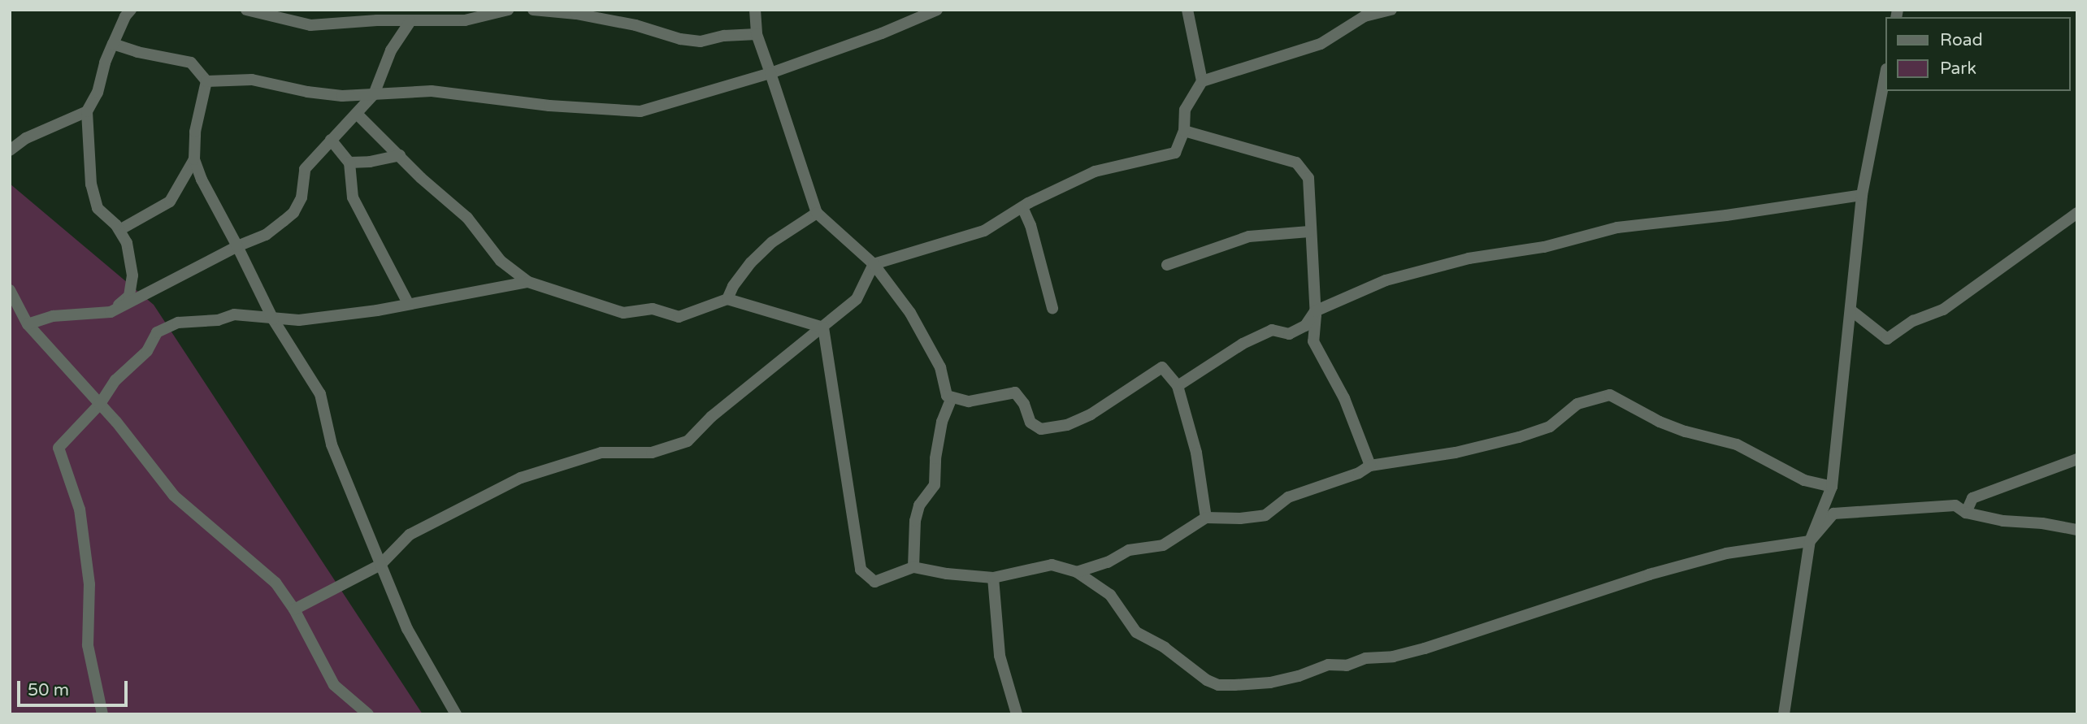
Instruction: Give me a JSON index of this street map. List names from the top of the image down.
{
  "legend": ["Road", "Park"],
  "scale_bar": "50 m"
}
